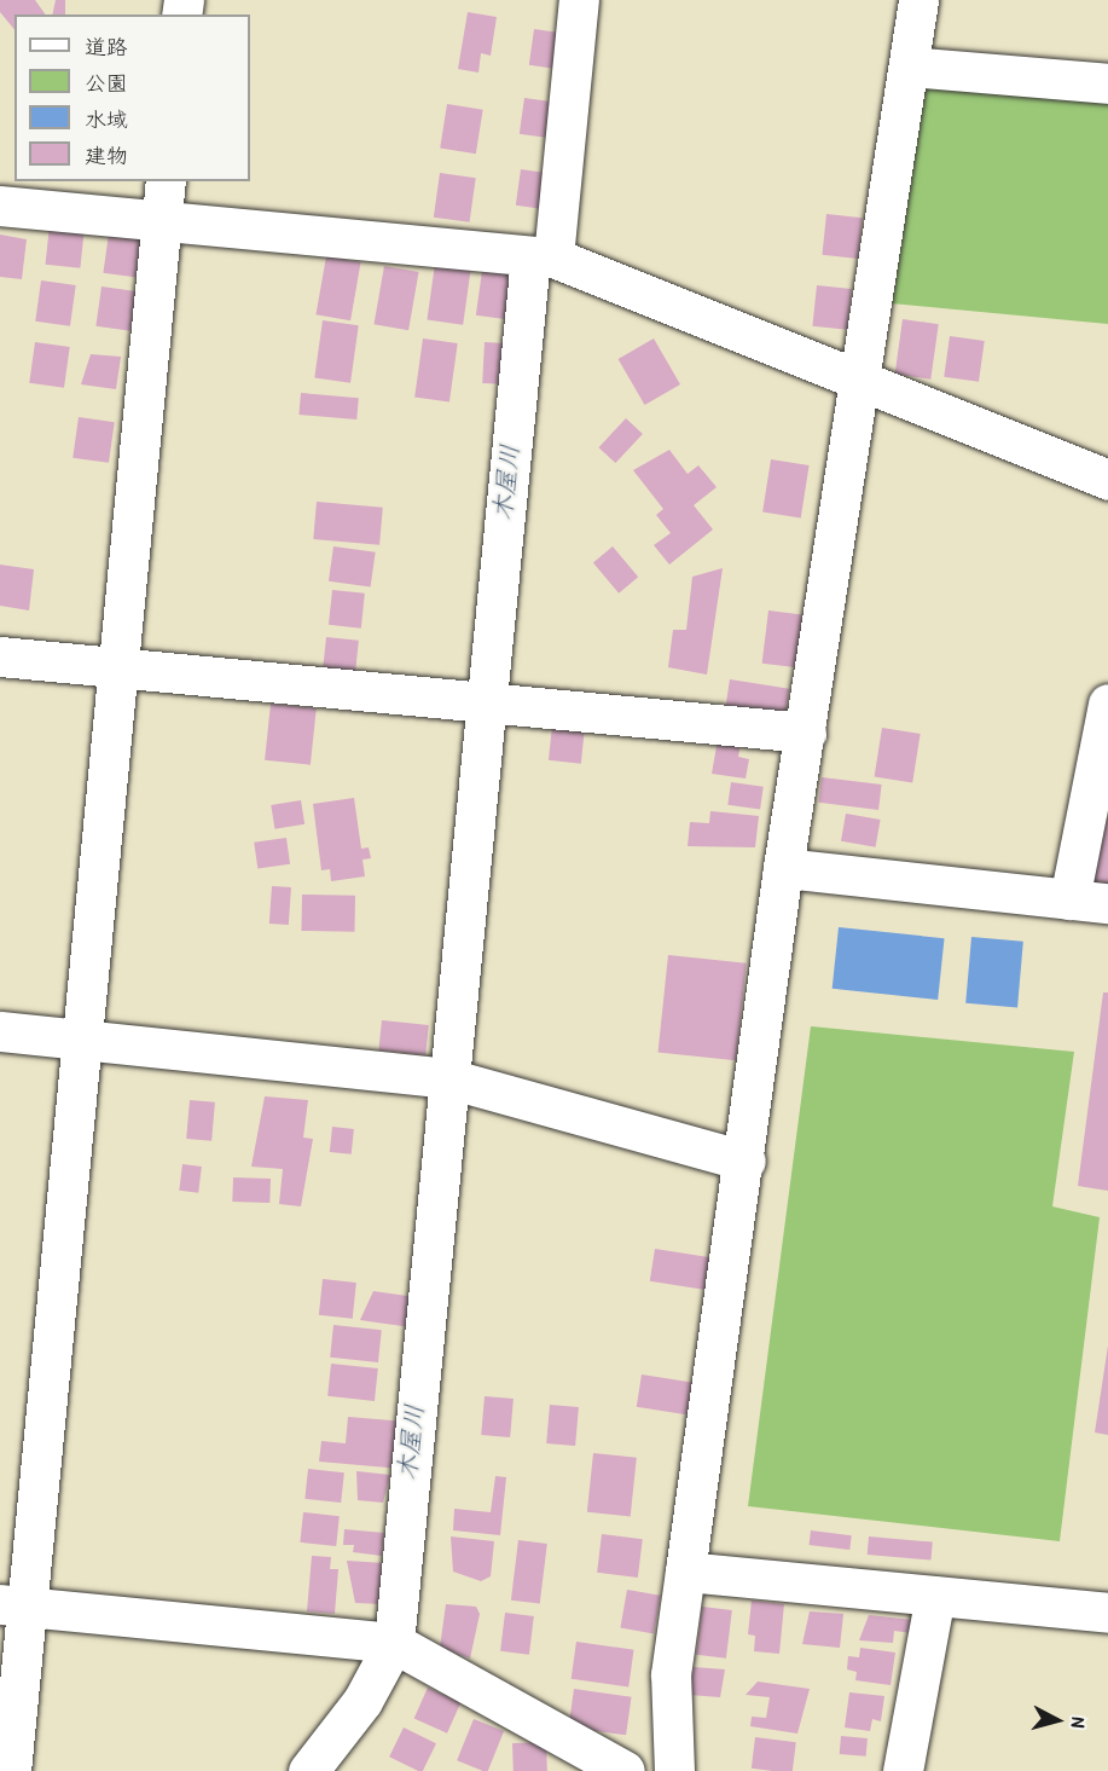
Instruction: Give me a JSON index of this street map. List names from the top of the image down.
{
  "water": ["木屋川"],
  "legend": [
    "道路",
    "公園",
    "水域",
    "建物"
  ],
  "north": "right"
}
